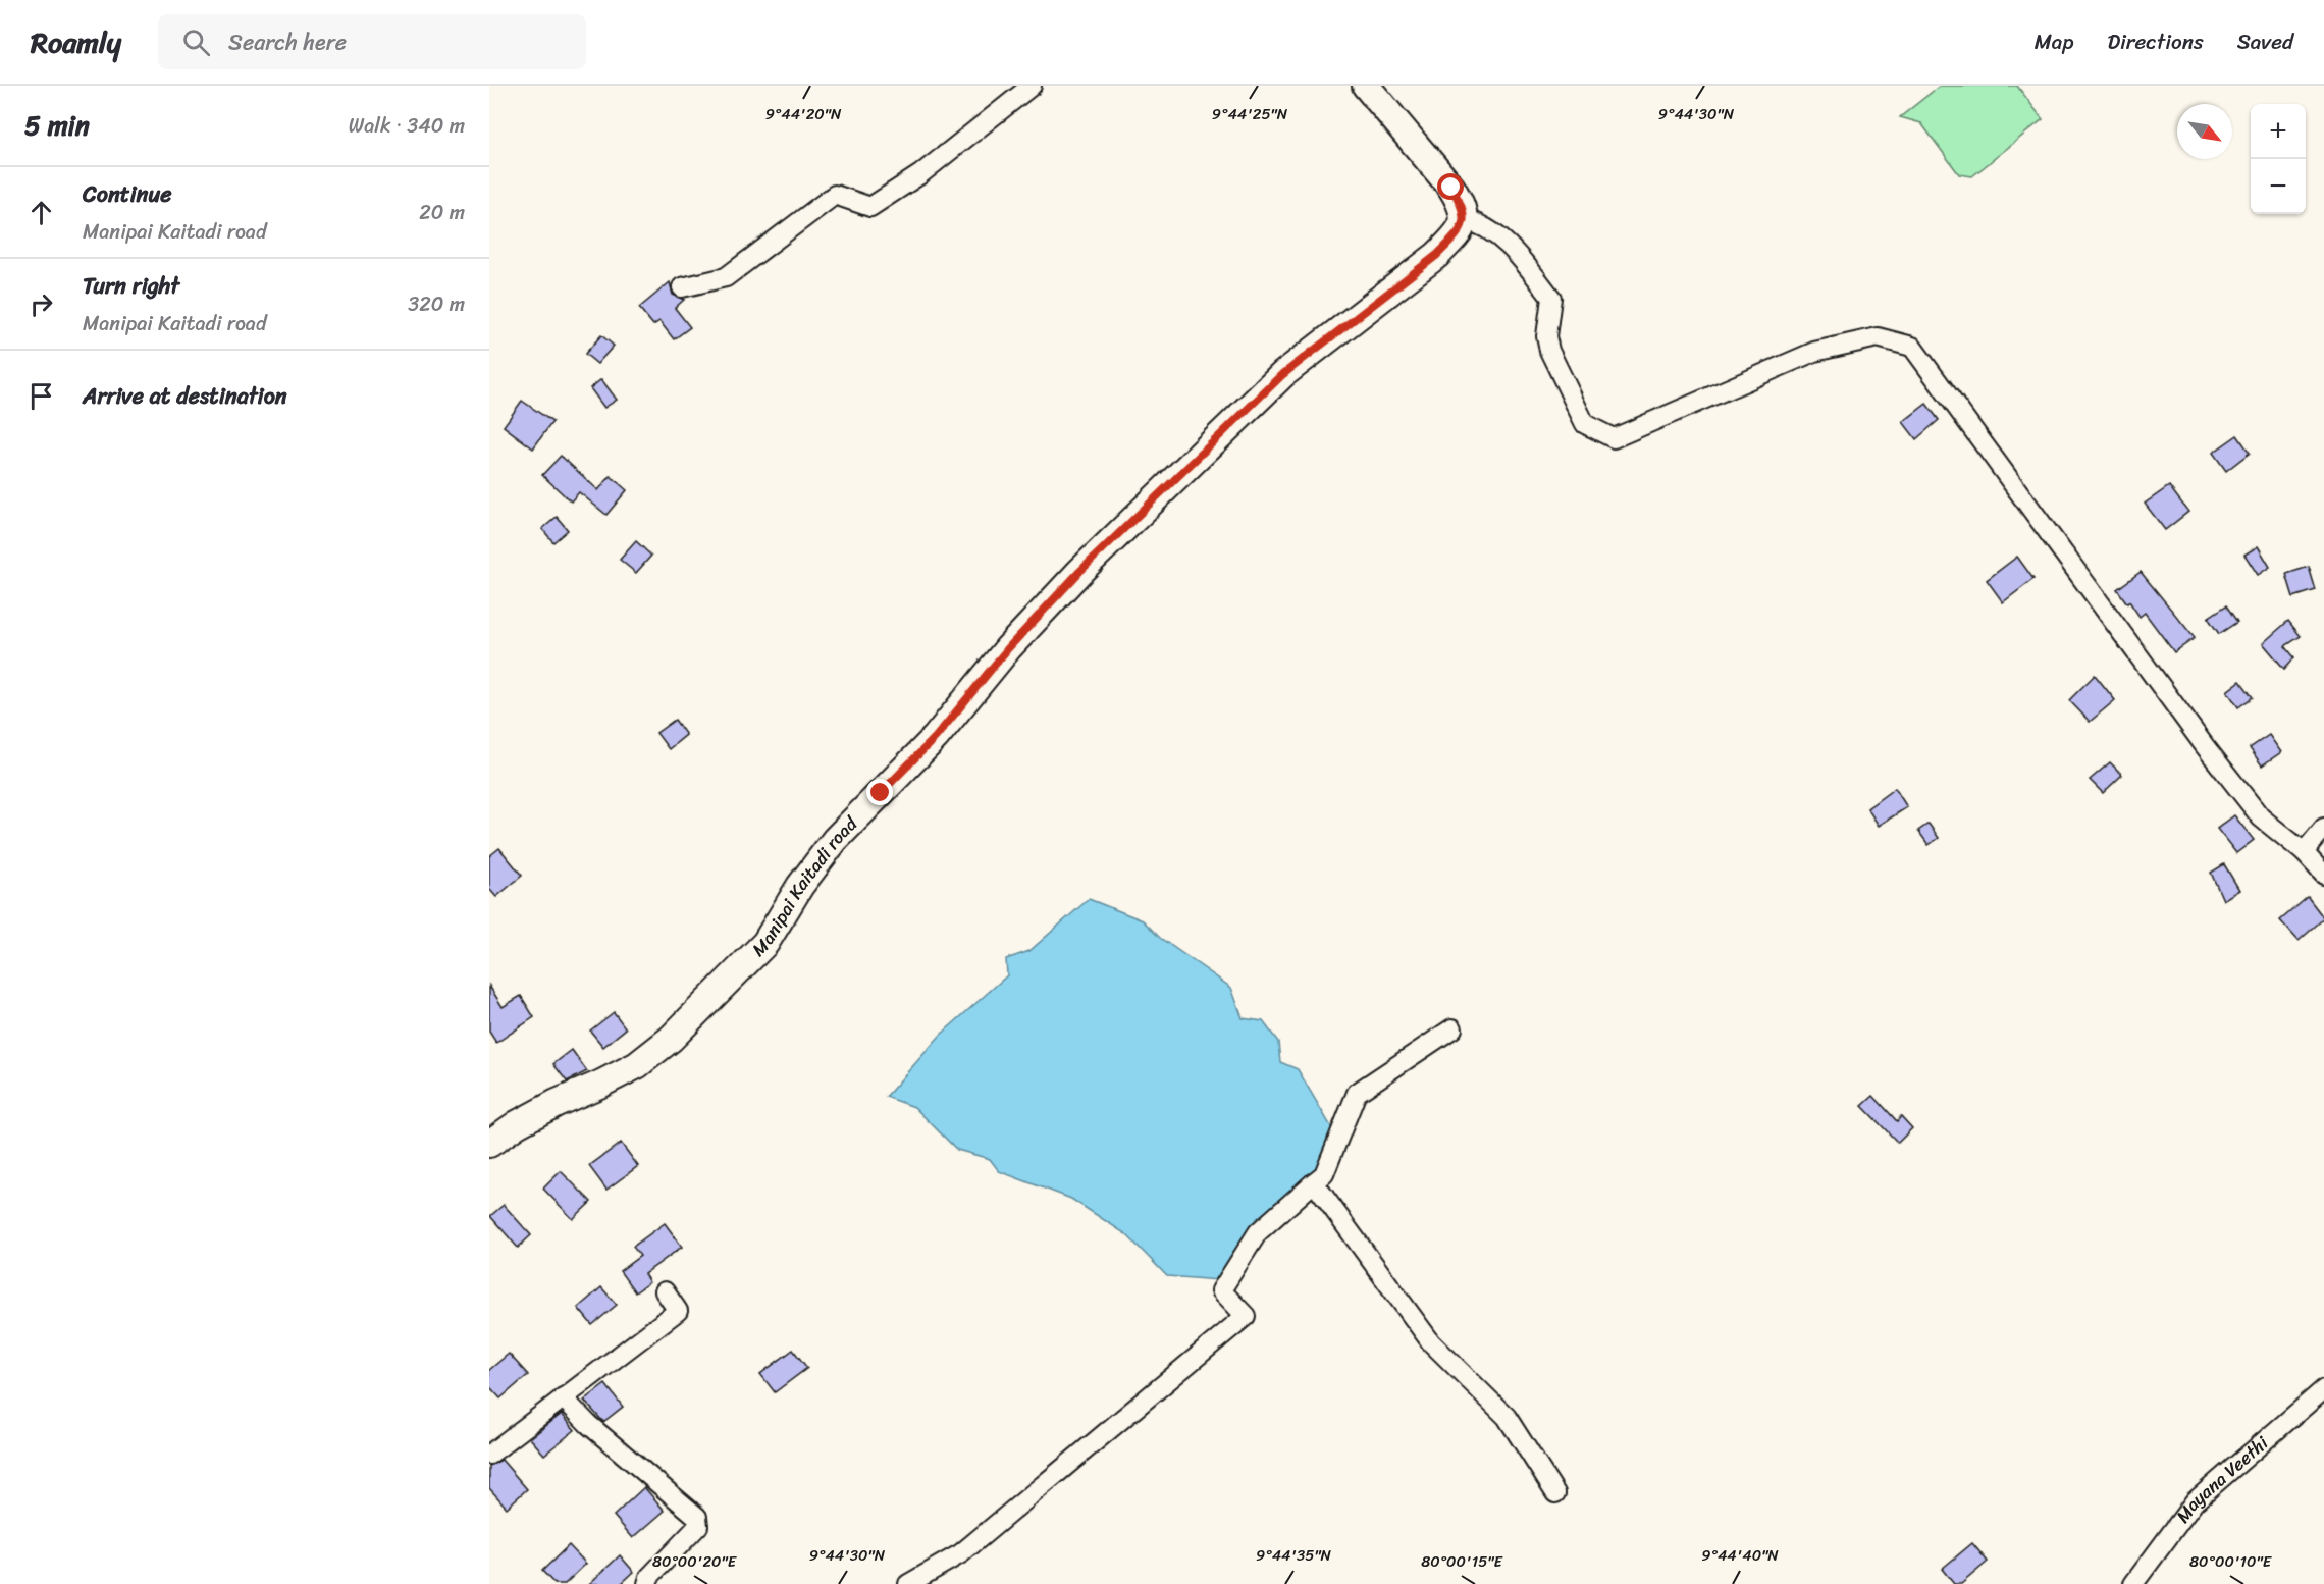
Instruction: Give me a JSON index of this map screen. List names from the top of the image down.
{
  "streets": {
    "main road": ["Manipai Kaitadi road"],
    "street": ["Mayana Veethi"]
  },
  "north": "bottom right",
  "page": {
    "header": "Roamly",
    "search": "Search here",
    "nav": ["Map", "Directions", "Saved"],
    "heading": ["5 min", "Walk · 340 m"],
    "map_buttons": ["+", "−"],
    "list": [
      ["Continue", "Manipai Kaitadi road", "20 m"],
      ["Turn right", "Manipai Kaitadi road", "320 m"],
      "Arrive at destination"
    ]
  },
  "coordinates": [
    "9°44'20\"N",
    "9°44'25\"N",
    "9°44'30\"N",
    "9°44'35\"N",
    "9°44'40\"N",
    "80°00'20\"E",
    "80°00'15\"E",
    "80°00'10\"E"
  ]
}
